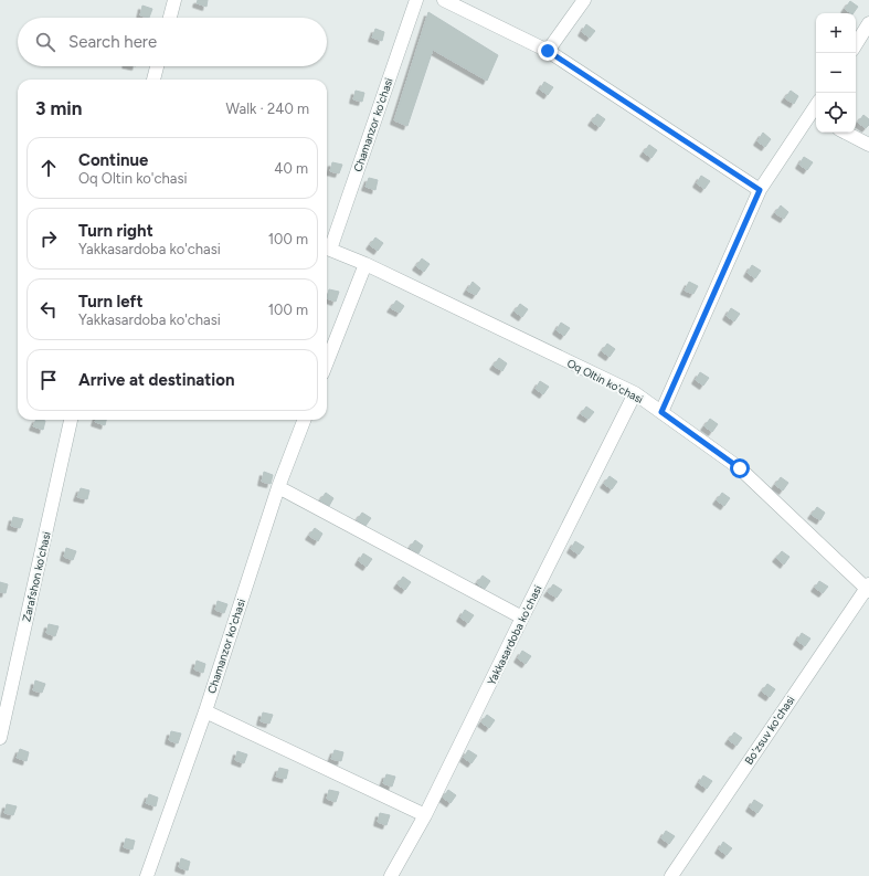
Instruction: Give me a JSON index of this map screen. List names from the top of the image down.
{
  "streets": {
    "street": [
      "Chamanzor ko'chasi",
      "Oq Oltin ko'chasi",
      "Zarafshon ko'chasi",
      "Yakkasardoba ko'chasi",
      "Bo'zsuv ko'chasi"
    ]
  },
  "crossings": [
    ["Oq Oltin ko'chasi", "Yakkasardoba ko'chasi"],
    ["Oq Oltin ko'chasi", "Bo'zsuv ko'chasi"]
  ],
  "page": {
    "map_buttons": ["+", "−"],
    "search": "Search here",
    "heading": ["3 min", "Walk · 240 m"],
    "list": [
      ["Continue", "Oq Oltin ko'chasi", "40 m"],
      ["Turn right", "Yakkasardoba ko'chasi", "100 m"],
      ["Turn left", "Yakkasardoba ko'chasi", "100 m"],
      "Arrive at destination"
    ]
  }
}
